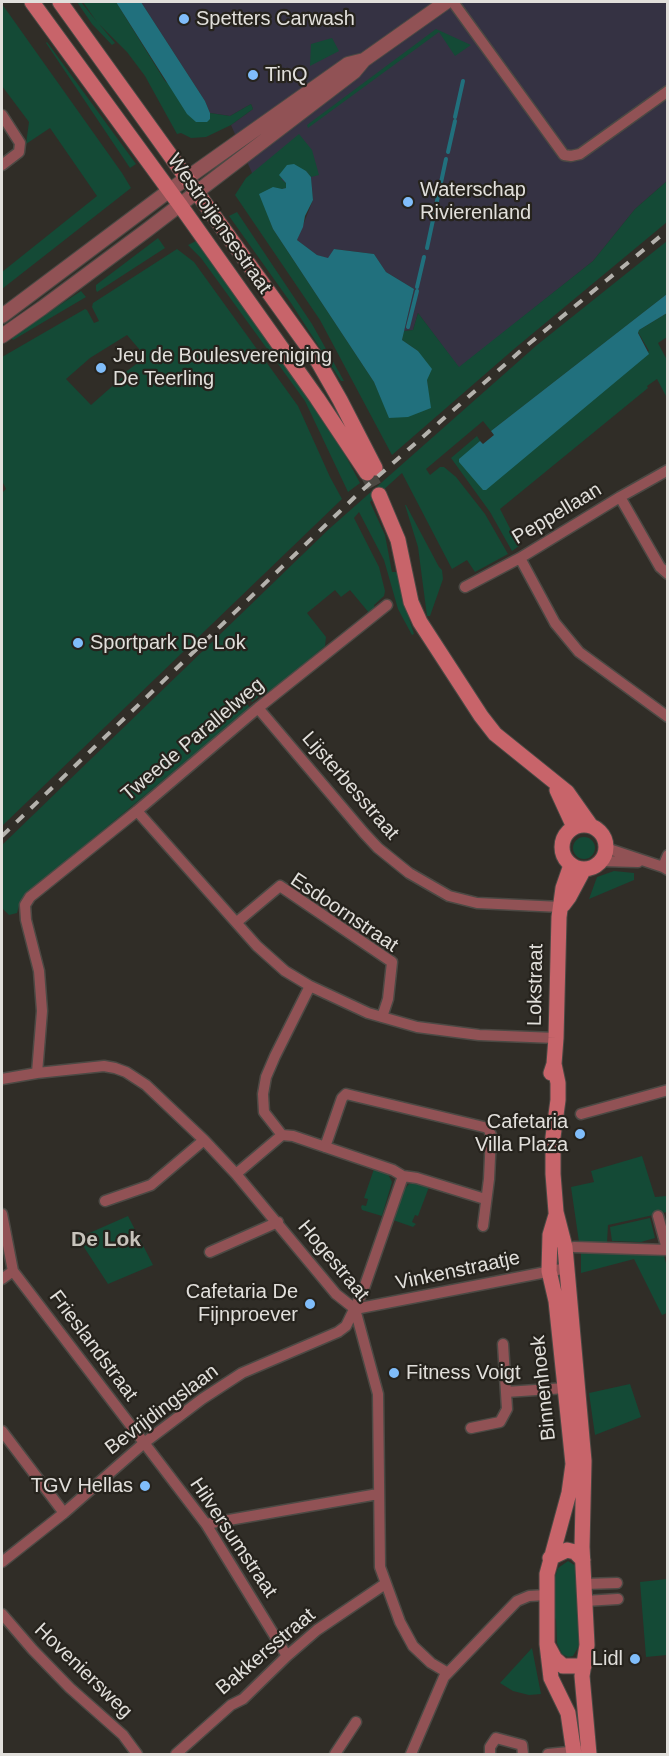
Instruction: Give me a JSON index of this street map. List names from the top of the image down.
{
  "streets": {
    "main road": ["Westroijensestraat", "Lokstraat", "Binnenhoek"],
    "street": [
      "Peppellaan",
      "Tweede Parallelweg",
      "Lijsterbesstraat",
      "Esdoornstraat",
      "Hogestraat",
      "Vinkenstraatje",
      "Frieslandstraat",
      "Bevrijdingslaan",
      "Hilversumstraat",
      "Bakkersstraat",
      "Hoveniersweg"
    ]
  },
  "crossings": [
    ["Tweede Parallelweg", "Lijsterbesstraat"],
    ["Tweede Parallelweg", "Hogestraat"],
    ["Lijsterbesstraat", "Lokstraat"],
    ["Lokstraat", "Binnenhoek"],
    ["Hogestraat", "Vinkenstraatje"],
    ["Hogestraat", "Bevrijdingslaan"],
    ["Hogestraat", "Bakkersstraat"],
    ["Vinkenstraatje", "Binnenhoek"],
    ["Vinkenstraatje", "Bevrijdingslaan"],
    ["Frieslandstraat", "Bevrijdingslaan"],
    ["Frieslandstraat", "Hilversumstraat"],
    ["Bevrijdingslaan", "Hilversumstraat"],
    ["Hilversumstraat", "Bakkersstraat"]
  ],
  "districts": ["De Lok"],
  "places": [
    "Spetters Carwash",
    "TinQ",
    "Waterschap Rivierenland",
    "Jeu de Boulesvereniging De Teerling",
    "Sportpark De Lok",
    "Cafetaria Villa Plaza",
    "Cafetaria De Fijnproever",
    "Fitness Voigt",
    "TGV Hellas",
    "Lidl"
  ]
}
